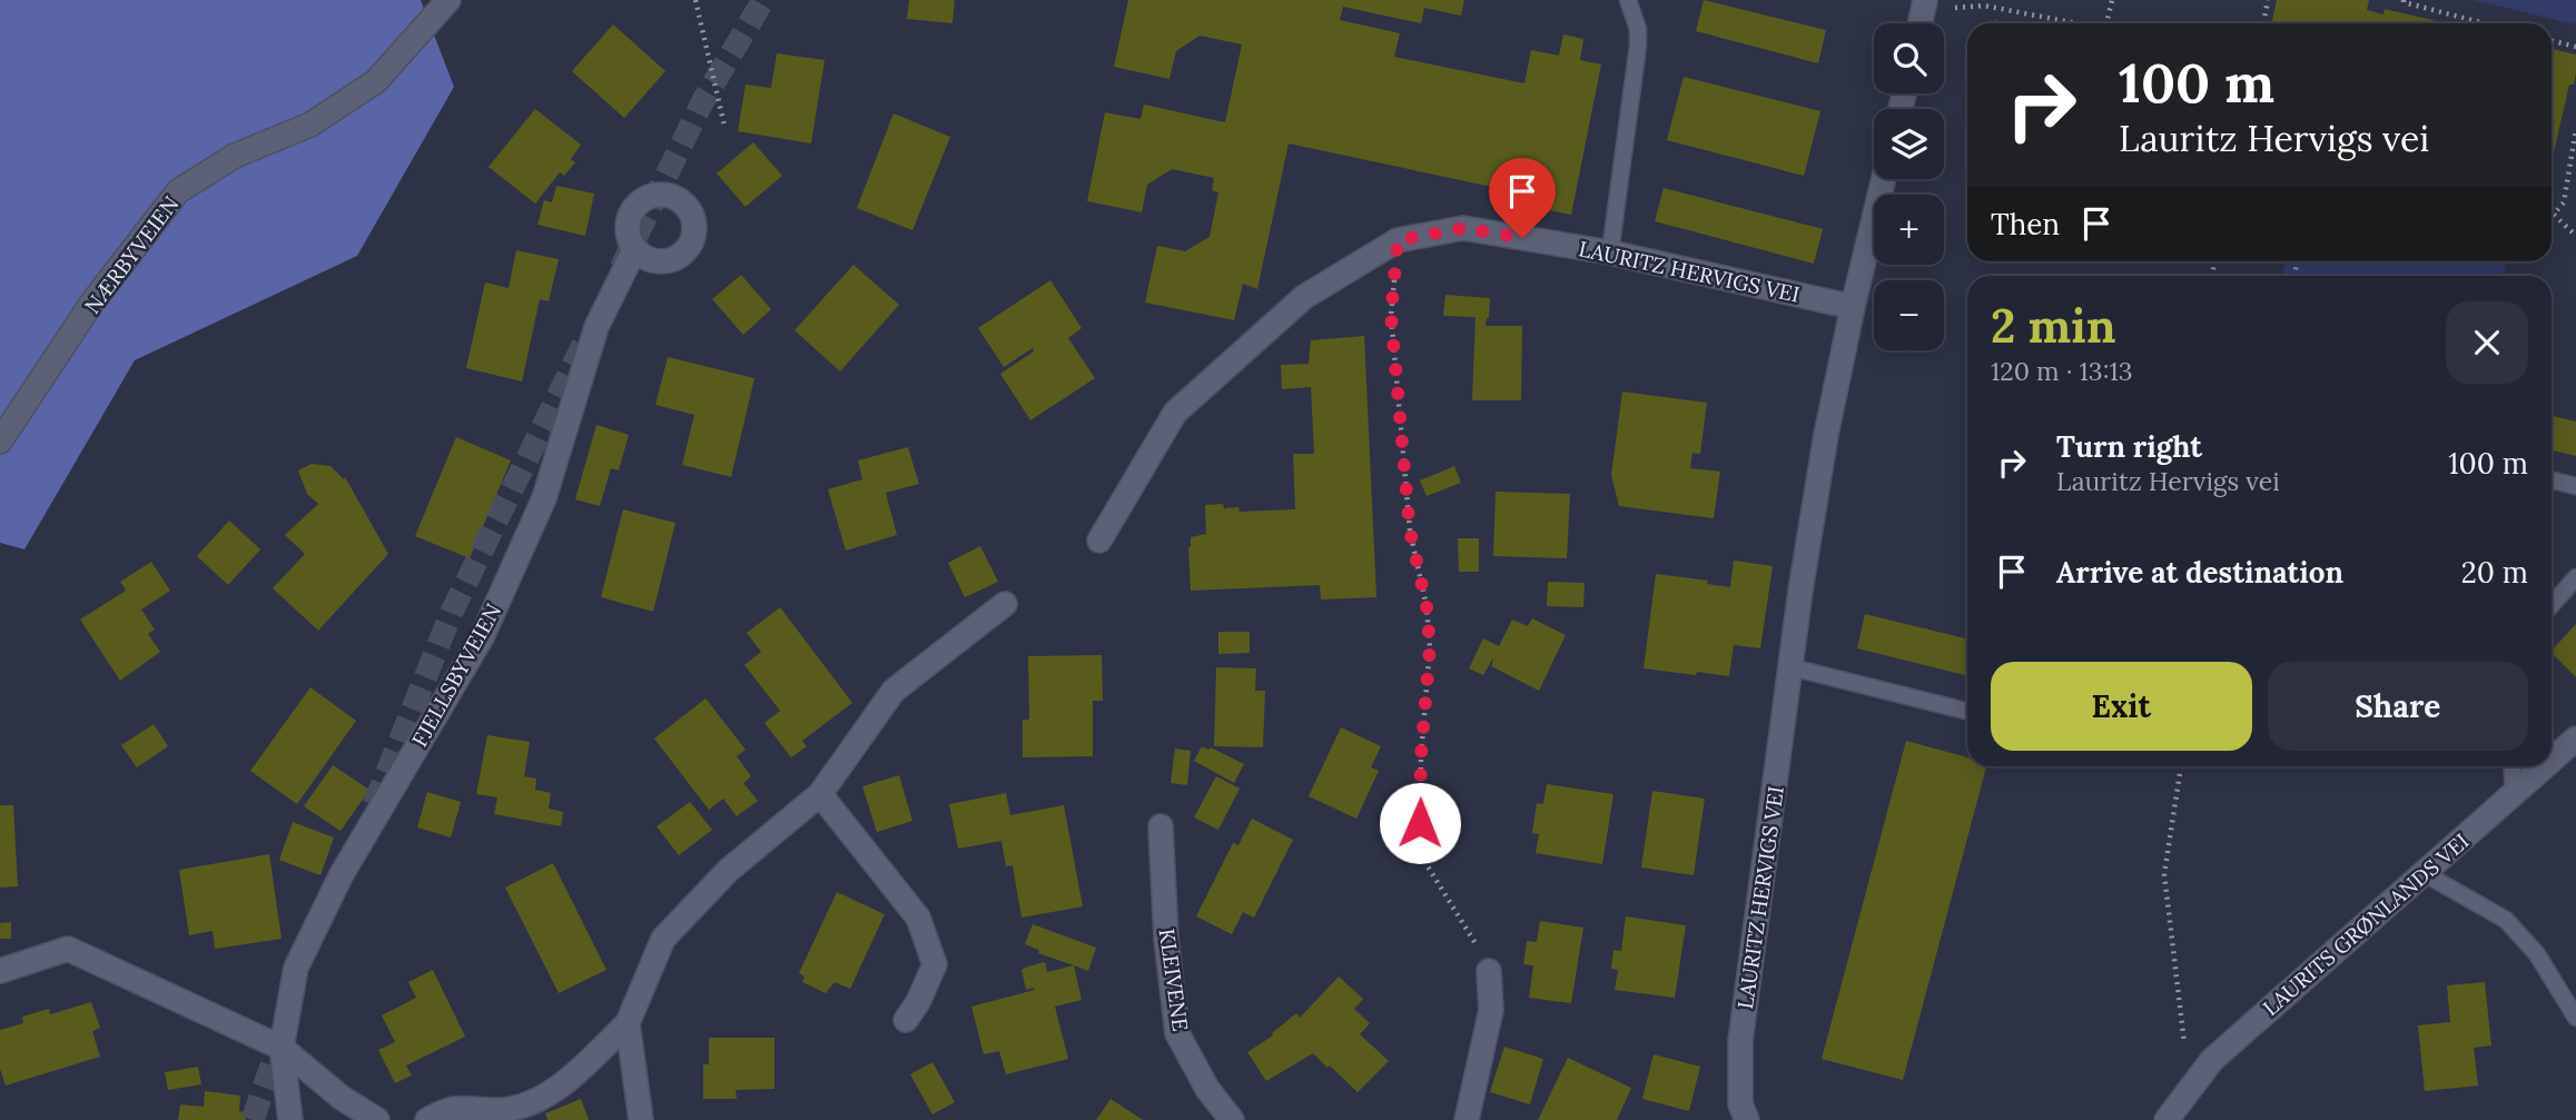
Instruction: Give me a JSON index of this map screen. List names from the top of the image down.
{
  "streets": {
    "street": [
      "NÆRBYVEIEN",
      "LAURITZ HERVIGS VEI",
      "FJELLSBYVEIEN",
      "LAURITS GRØNLANDS VEI",
      "KLEIVENE"
    ]
  },
  "page": {
    "map_buttons": ["+", "−"],
    "turn": ["100 m", "Lauritz Hervigs vei"],
    "then": "Then",
    "heading": ["2 min", "120 m · 13:13"],
    "list": [
      {
        "name": "Turn right",
        "note": "Lauritz Hervigs vei",
        "value": "100 m"
      },
      {
        "name": "Arrive at destination",
        "value": "20 m"
      }
    ],
    "buttons": ["Exit", "Share"]
  }
}
